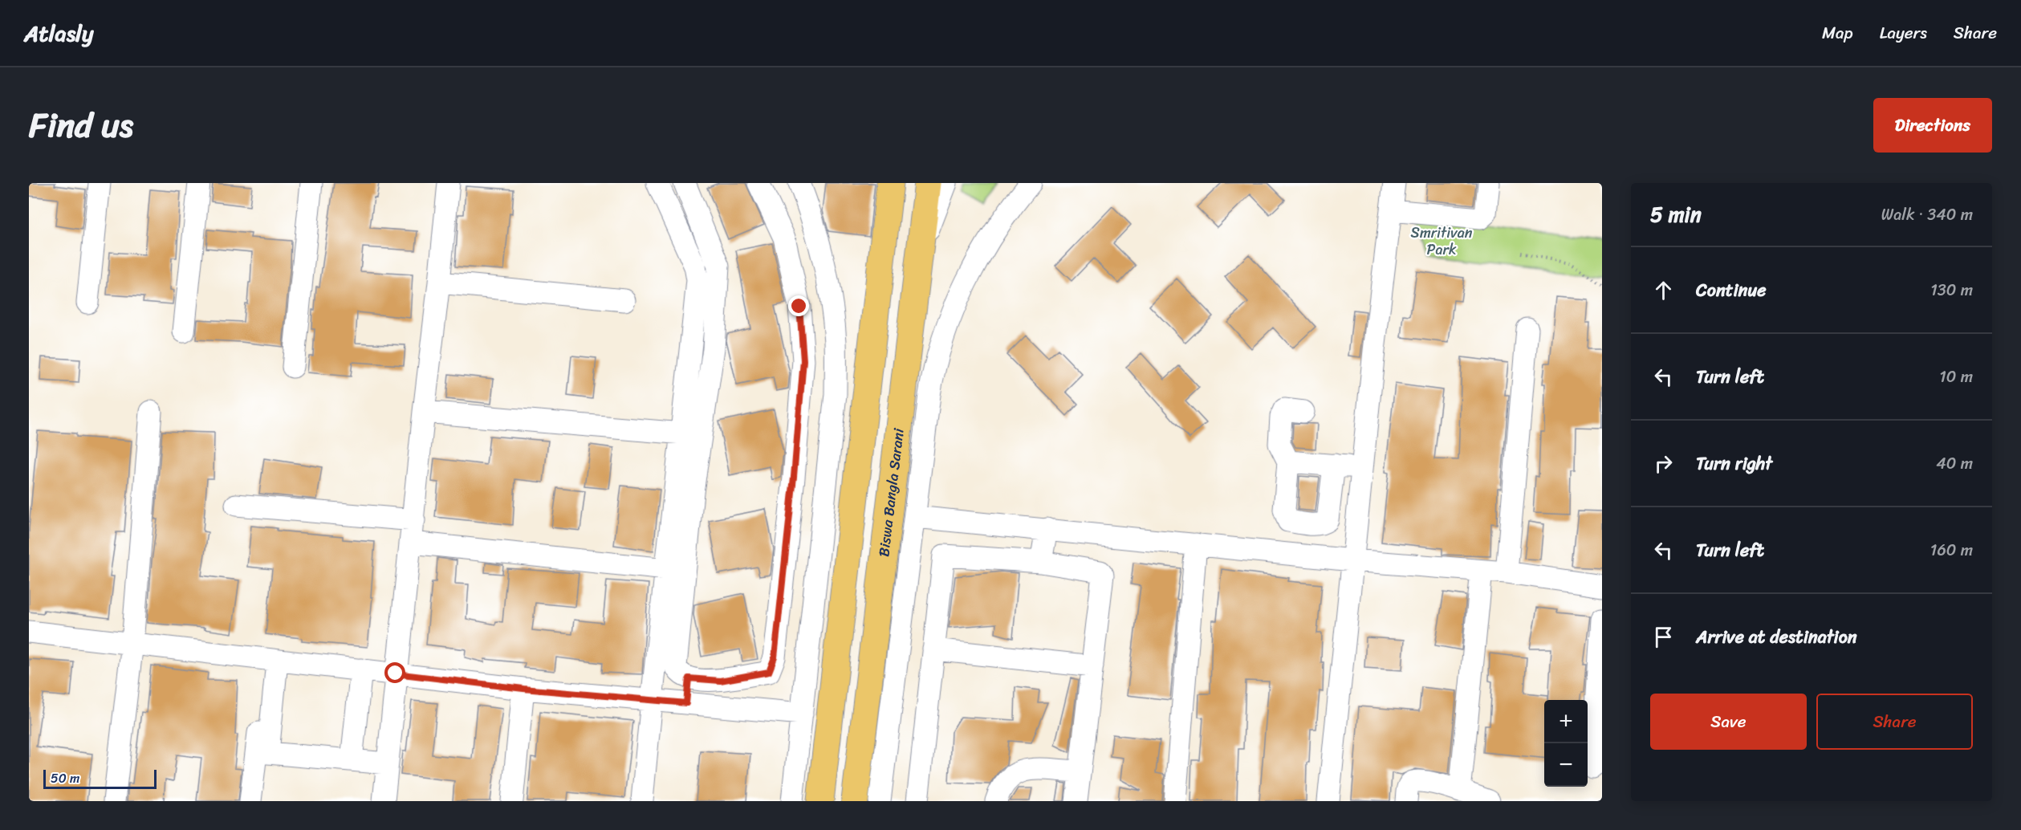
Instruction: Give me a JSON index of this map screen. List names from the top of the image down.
{
  "streets": {
    "main road": ["Biswa Bangla Sarani"]
  },
  "parks": ["Smritivan Park"],
  "scale_bar": "50 m",
  "page": {
    "header": "Atlasly",
    "nav": ["Map", "Layers", "Share"],
    "title": "Find us",
    "buttons": [
      "Directions",
      ["Save", "Share"]
    ],
    "heading": ["5 min", "Walk · 340 m"],
    "list": [
      ["Continue", "130 m"],
      ["Turn left", "10 m"],
      ["Turn right", "40 m"],
      ["Turn left", "160 m"],
      "Arrive at destination"
    ],
    "map_buttons": ["+", "−"],
    "scale": "50 m"
  }
}
